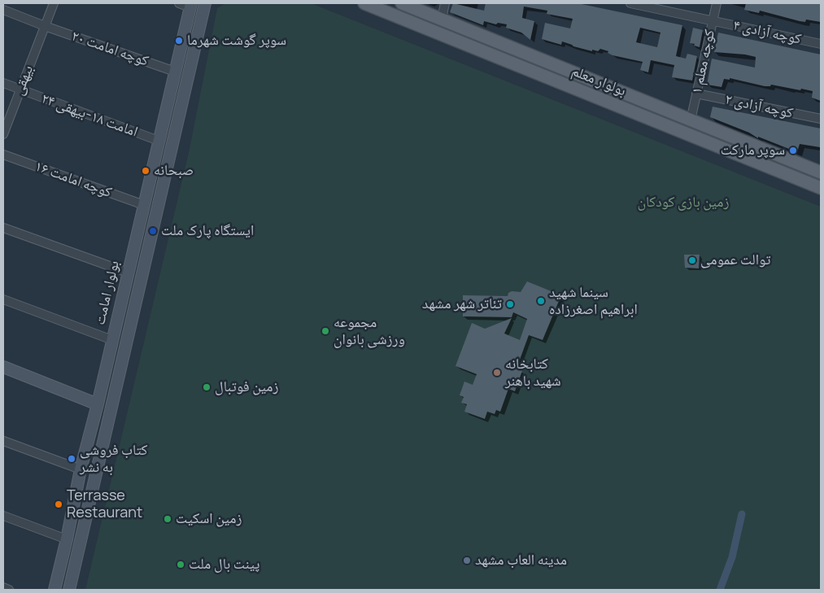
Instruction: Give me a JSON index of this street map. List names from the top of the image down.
{
  "streets": {
    "main road": ["بولوار معلم", "بولوار امامت"],
    "street": [
      "کوچه آزادی ۴",
      "کوچه امامت ۲۰",
      "کوچه معلم ۱",
      "بیهقی",
      "کوچه آزادی ۲",
      "امامت ۱۸-بیهقی ۲۴",
      "کوچه امامت ۱۶"
    ]
  },
  "crossings": [
    ["کوچه آزادی ۴", "کوچه معلم ۱"],
    ["کوچه امامت ۲۰", "بیهقی"],
    ["کوچه امامت ۲۰", "بولوار امامت"],
    ["کوچه معلم ۱", "بولوار معلم"],
    ["کوچه معلم ۱", "کوچه آزادی ۲"],
    ["بیهقی", "امامت ۱۸-بیهقی ۲۴"],
    ["امامت ۱۸-بیهقی ۲۴", "بولوار امامت"],
    ["کوچه امامت ۱۶", "بولوار امامت"]
  ],
  "parks": ["زمین بازی کودکان"],
  "places": [
    "سوپر گوشت شهرما",
    "سوپر مارکت",
    "صبحانه",
    "ایستگاه پارک ملت",
    "توالت عمومی",
    "سینما شهید ابراهیم اصغرزاده",
    "تئاتر شهر مشهد",
    "مجموعه ورزشی بانوان",
    "کتابخانه شهید باهنر",
    "زمین فوتبال",
    "کتاب فروشی به نشر",
    "Terrasse Restaurant",
    "زمین اسکیت",
    "مدينه العاب مشهد",
    "پینت بال ملت"
  ]
}
